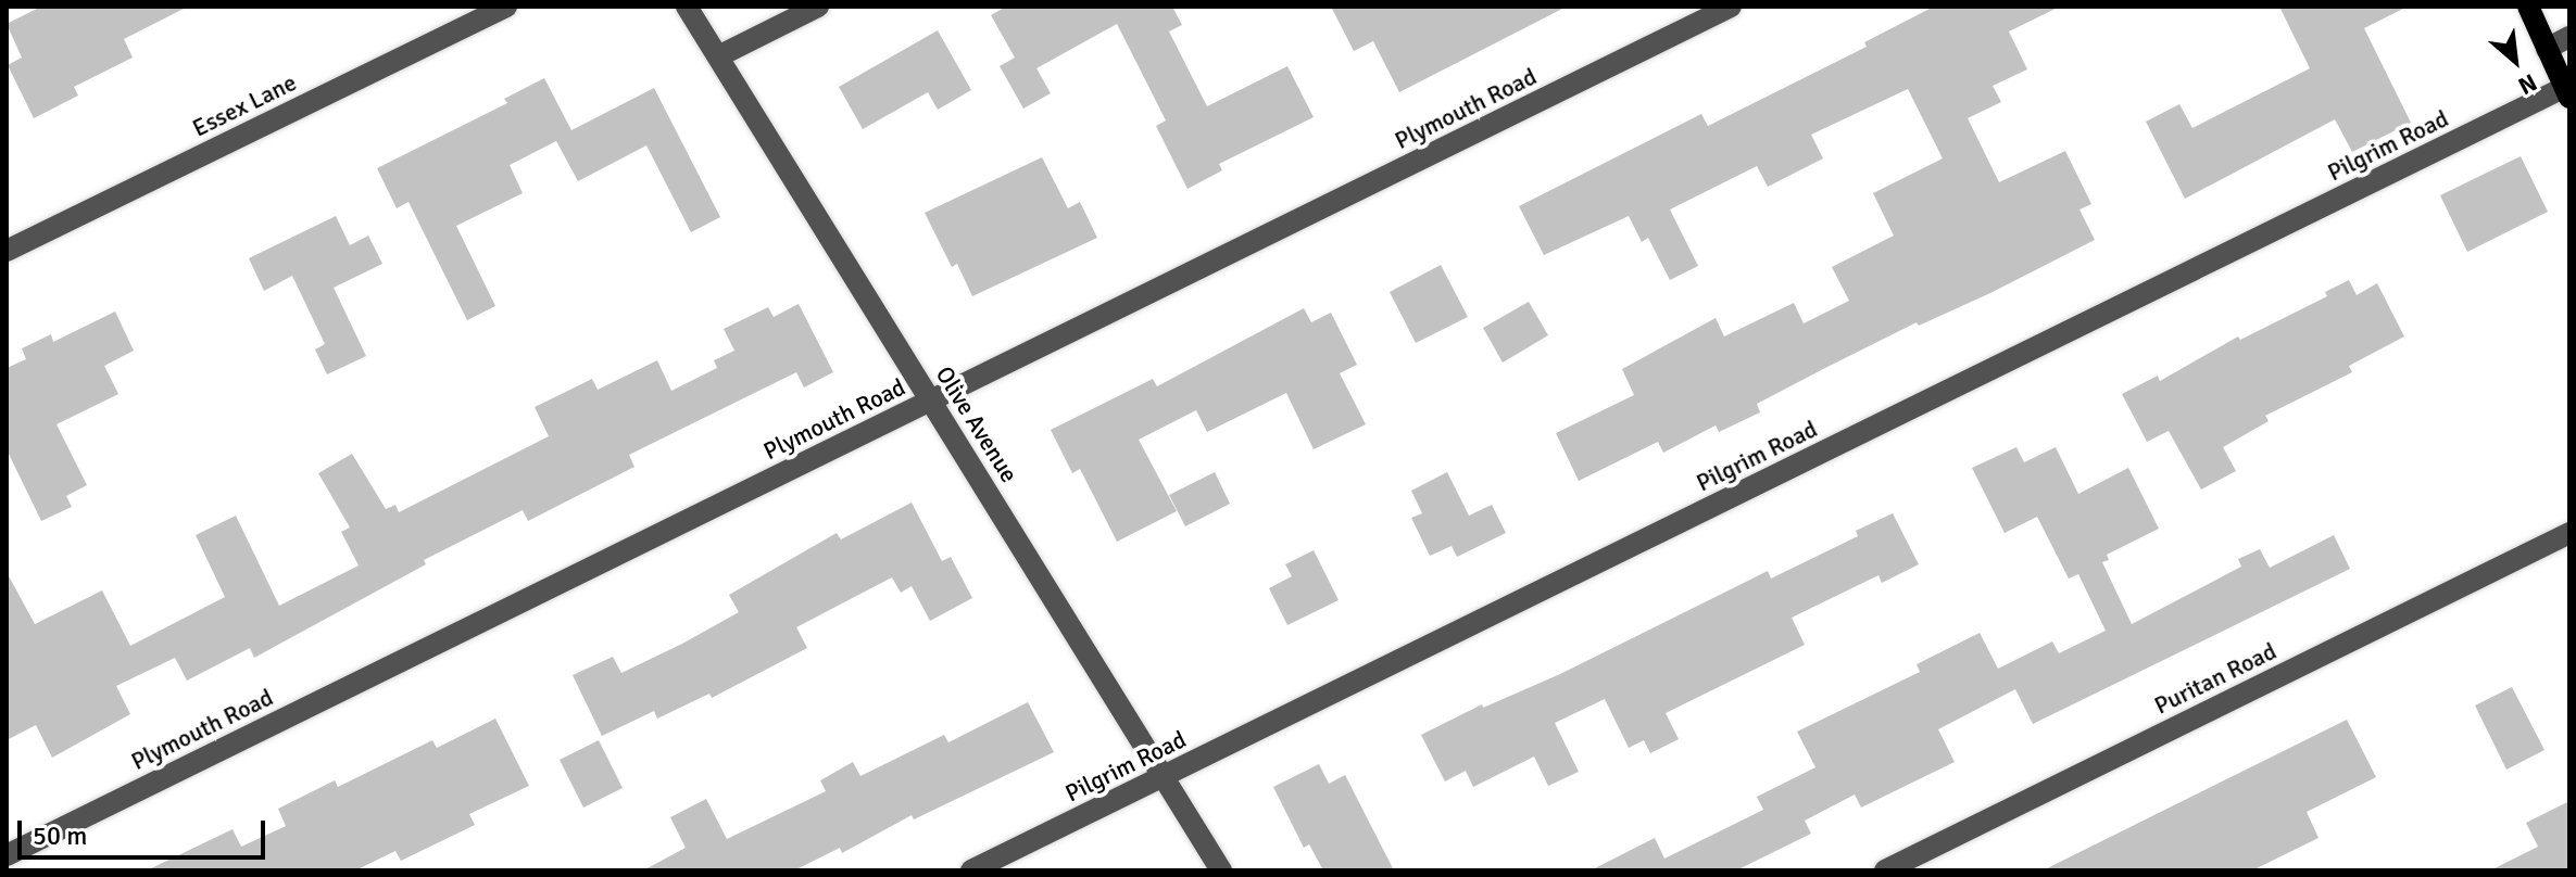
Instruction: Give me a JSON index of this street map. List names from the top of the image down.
{
  "streets": {
    "street": [
      "Essex Lane",
      "Plymouth Road",
      "Pilgrim Road",
      "Olive Avenue",
      "Puritan Road"
    ]
  },
  "crossings": [
    ["Plymouth Road", "Olive Avenue"],
    ["Pilgrim Road", "Olive Avenue"]
  ],
  "scale_bar": "50 m",
  "north": "bottom right"
}
